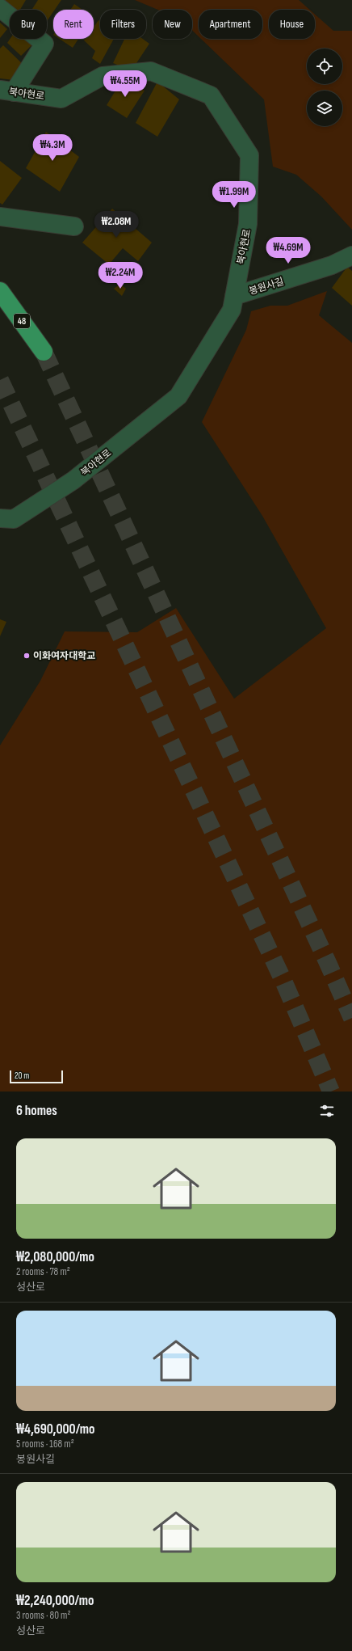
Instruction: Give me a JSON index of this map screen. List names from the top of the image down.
{
  "streets": {
    "main road": ["48"],
    "street": ["북아현로", "봉원사길"]
  },
  "crossings": [
    ["북아현로", "봉원사길"]
  ],
  "places": ["이화여자대학교"],
  "scale_bar": "20 m",
  "page": {
    "chip": [
      "Buy",
      "Rent",
      "Filters",
      "New",
      "Apartment",
      "House"
    ],
    "price": [
      "₩4.55M",
      "₩4.3M",
      "₩1.99M",
      "₩2.08M",
      "₩4.69M",
      "₩2.24M"
    ],
    "scale": "20 m",
    "heading": "6 homes",
    "list": [
      {
        "name": "₩2,080,000/mo",
        "note": "2 rooms · 78 m² · 성산로"
      },
      {
        "name": "₩4,690,000/mo",
        "note": "5 rooms · 168 m² · 봉원사길"
      },
      {
        "name": "₩2,240,000/mo",
        "note": "3 rooms · 80 m² · 성산로"
      }
    ]
  }
}
